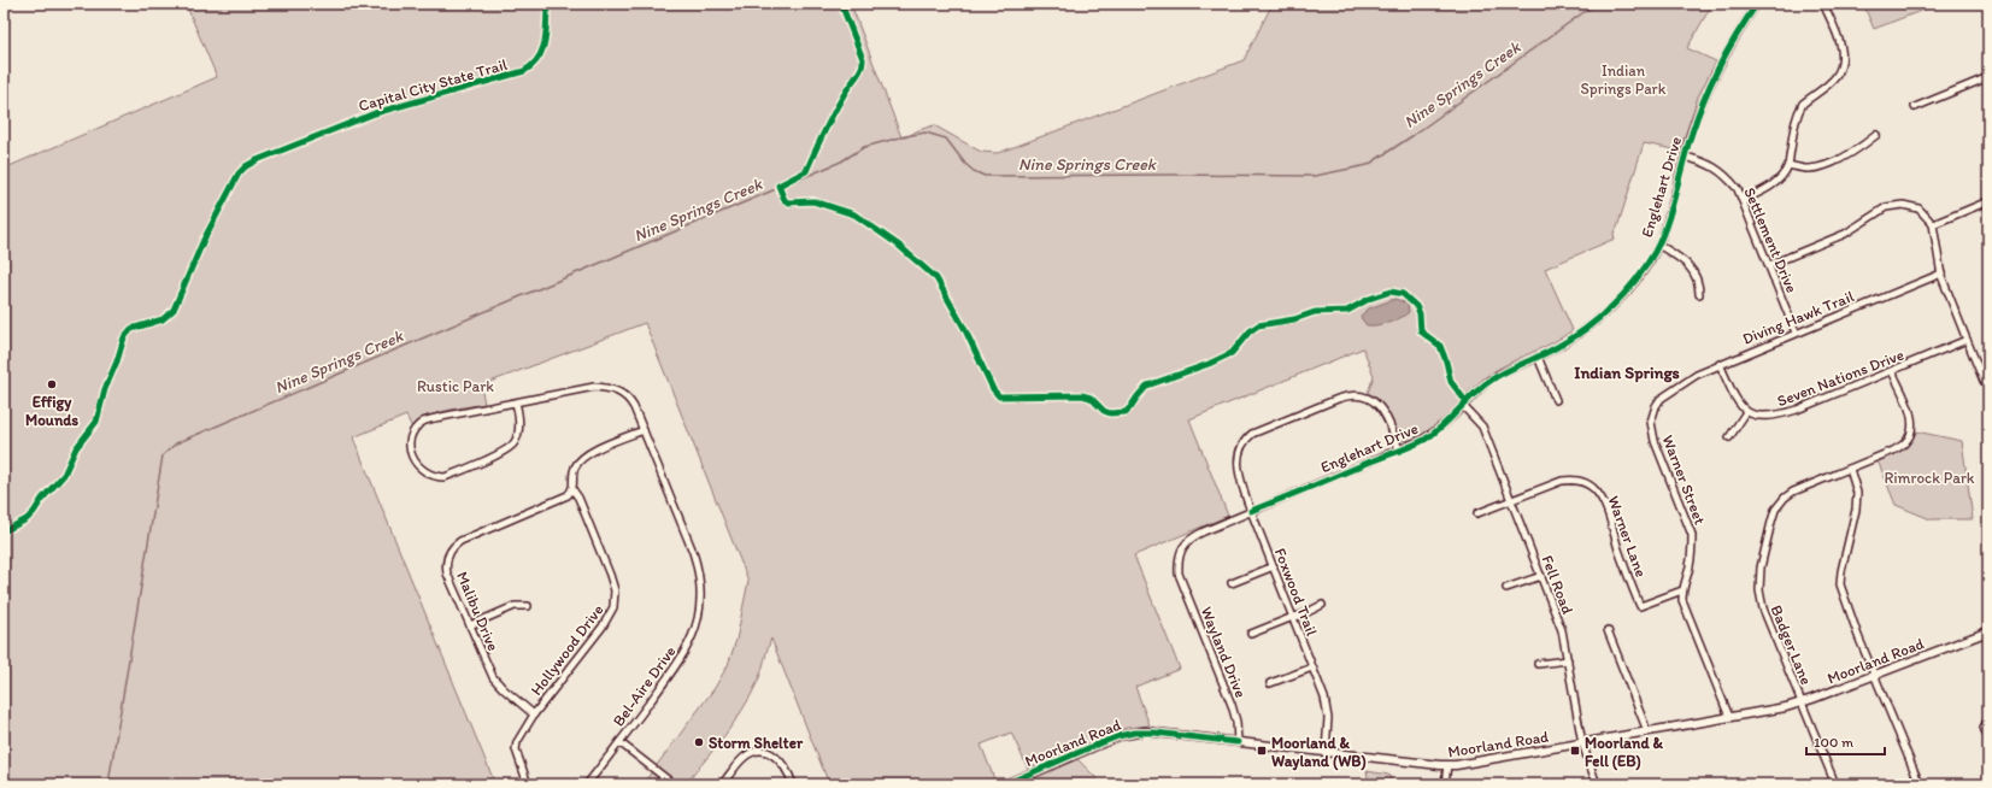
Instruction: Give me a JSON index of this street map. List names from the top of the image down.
{
  "streets": {
    "street": [
      "Englehart Drive",
      "Settlement Drive",
      "Diving Hawk Trail",
      "Seven Nations Drive",
      "Warner Street",
      "Warner Lane",
      "Fell Road",
      "Foxwood Trail",
      "Malibu Drive",
      "Badger Lane",
      "Hollywood Drive",
      "Wayland Drive",
      "Moorland Road",
      "Bel-Aire Drive"
    ],
    "cycle path": ["Capital City State Trail"]
  },
  "crossings": [
    ["Englehart Drive", "Settlement Drive"],
    ["Englehart Drive", "Fell Road"],
    ["Englehart Drive", "Foxwood Trail"],
    ["Englehart Drive", "Wayland Drive"],
    ["Settlement Drive", "Diving Hawk Trail"],
    ["Diving Hawk Trail", "Warner Street"],
    ["Seven Nations Drive", "Badger Lane"],
    ["Warner Street", "Warner Lane"],
    ["Warner Street", "Moorland Road"],
    ["Warner Lane", "Fell Road"],
    ["Fell Road", "Moorland Road"],
    ["Foxwood Trail", "Moorland Road"],
    ["Malibu Drive", "Hollywood Drive"],
    ["Badger Lane", "Moorland Road"],
    ["Wayland Drive", "Moorland Road"]
  ],
  "districts": ["Indian Springs"],
  "water": ["Nine Springs Creek"],
  "parks": ["Indian Springs Park", "Rustic Park", "Rimrock Park"],
  "places": {
    "other": ["Effigy Mounds", "Storm Shelter"],
    "transit": ["Moorland & Wayland (WB)", "Moorland & Fell (EB)"]
  },
  "scale_bar": "100 m"
}
